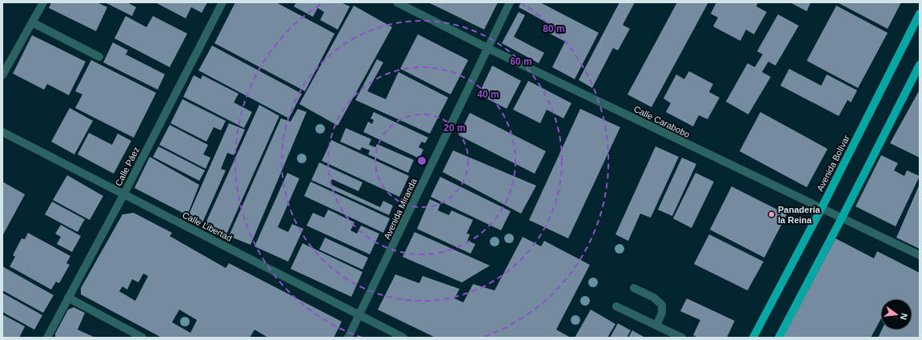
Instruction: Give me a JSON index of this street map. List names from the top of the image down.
{
  "streets": {
    "main road": ["Avenida Bolívar"],
    "street": [
      "Calle Carabobo",
      "Calle Páez",
      "Avenida Miranda",
      "Calle Libertad"
    ]
  },
  "crossings": [
    ["Calle Carabobo", "Avenida Bolívar"],
    ["Calle Carabobo", "Avenida Miranda"],
    ["Calle Páez", "Calle Libertad"],
    ["Avenida Miranda", "Calle Libertad"]
  ],
  "places": ["Panadería la Reina"],
  "north": "right",
  "rings": [
    "80 m",
    "60 m",
    "40 m",
    "20 m"
  ]
}
